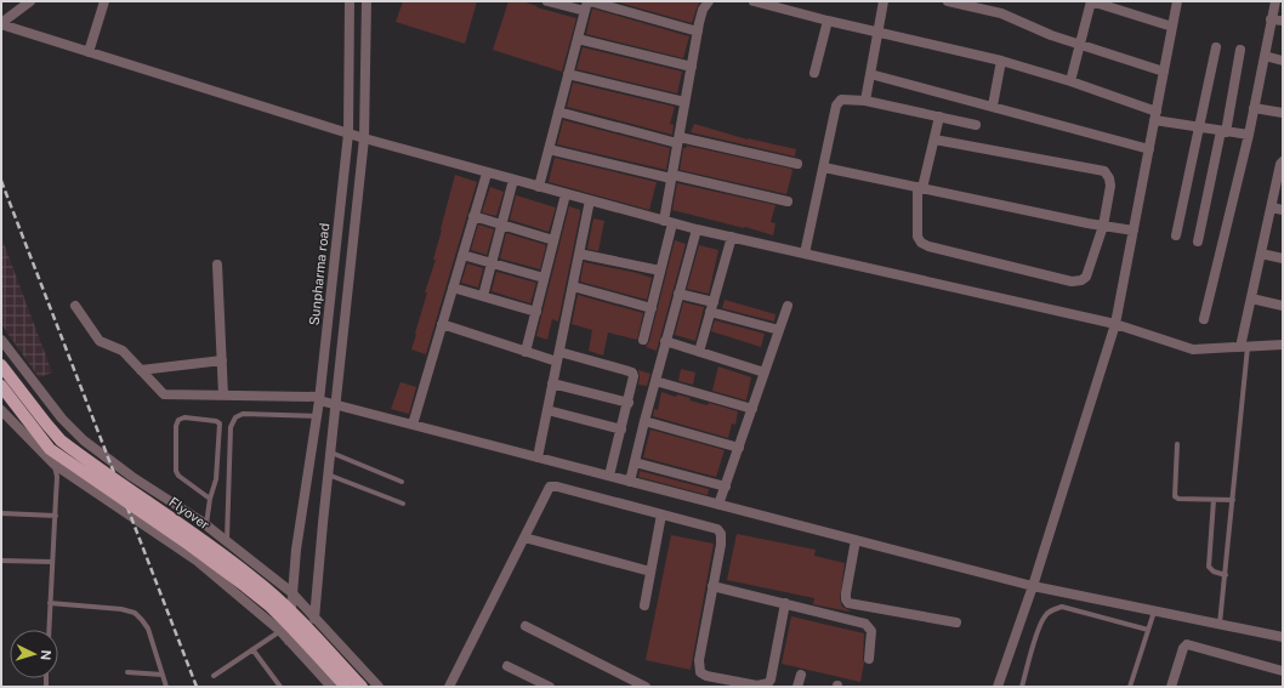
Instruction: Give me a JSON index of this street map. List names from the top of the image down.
{
  "streets": {
    "main road": ["Flyover"],
    "street": ["Sunpharma road"]
  },
  "north": "right"
}
